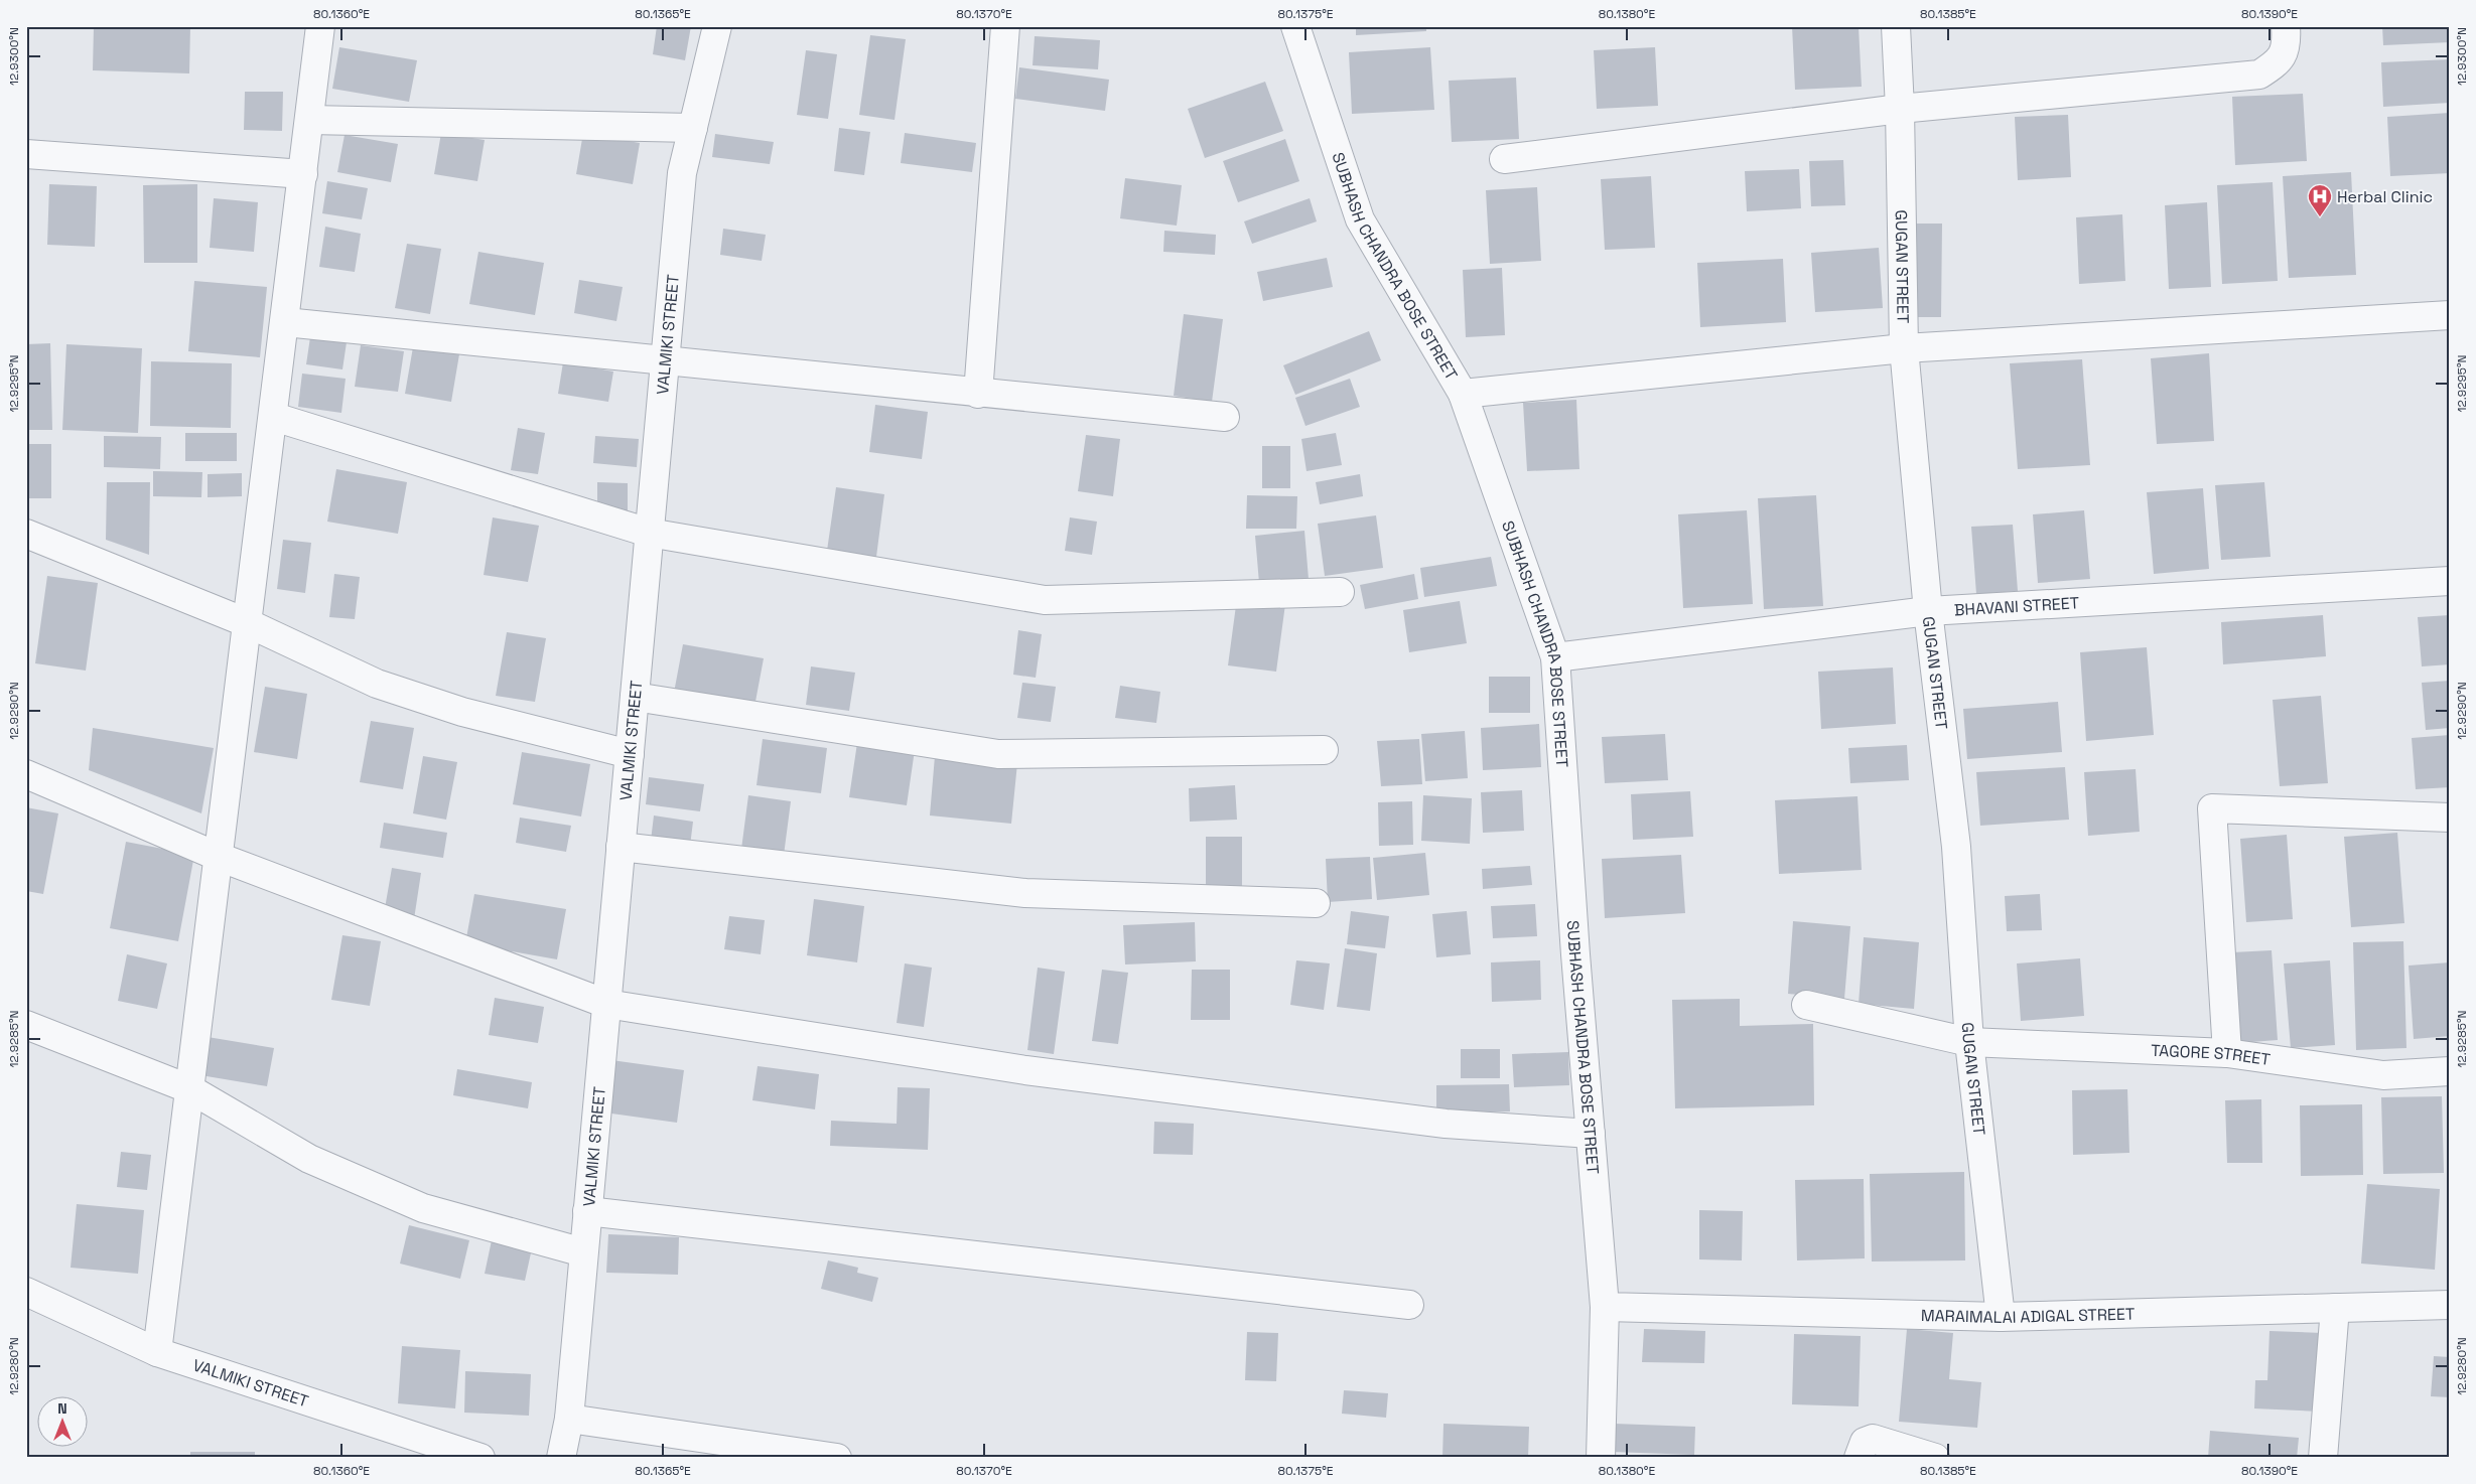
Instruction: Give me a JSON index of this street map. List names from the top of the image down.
{
  "streets": {
    "street": [
      "SUBHASH CHANDRA BOSE STREET",
      "GUGAN STREET",
      "VALMIKI STREET",
      "BHAVANI STREET",
      "TAGORE STREET",
      "MARAIMALAI ADIGAL STREET"
    ]
  },
  "crossings": [
    ["SUBHASH CHANDRA BOSE STREET", "BHAVANI STREET"],
    ["SUBHASH CHANDRA BOSE STREET", "MARAIMALAI ADIGAL STREET"],
    ["GUGAN STREET", "BHAVANI STREET"],
    ["GUGAN STREET", "TAGORE STREET"],
    ["GUGAN STREET", "MARAIMALAI ADIGAL STREET"]
  ],
  "places": {
    "hospital": ["Herbal Clinic"]
  },
  "north": "top",
  "coordinates": [
    "80.1360°E",
    "80.1365°E",
    "80.1370°E",
    "80.1375°E",
    "80.1380°E",
    "80.1385°E",
    "80.1390°E",
    "12.9300°N",
    "12.9295°N",
    "12.9290°N",
    "12.9285°N",
    "12.9280°N"
  ]
}
